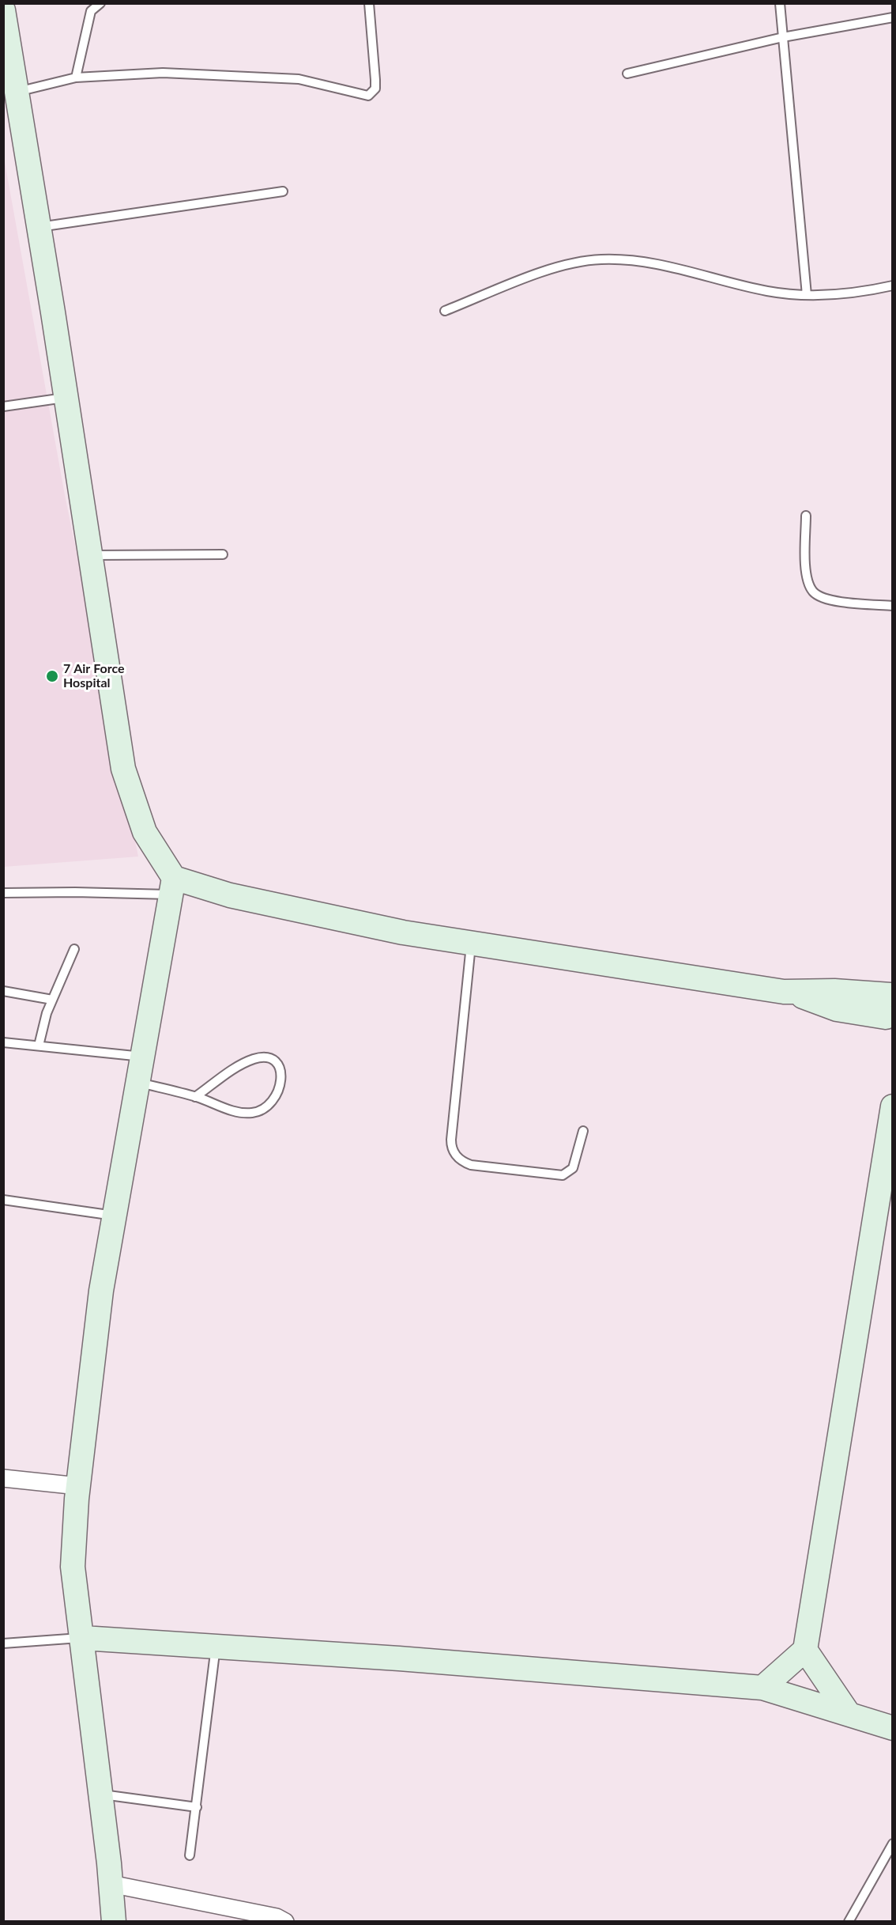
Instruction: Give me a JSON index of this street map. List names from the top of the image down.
{
  "places": ["7 Air Force Hospital"]
}
